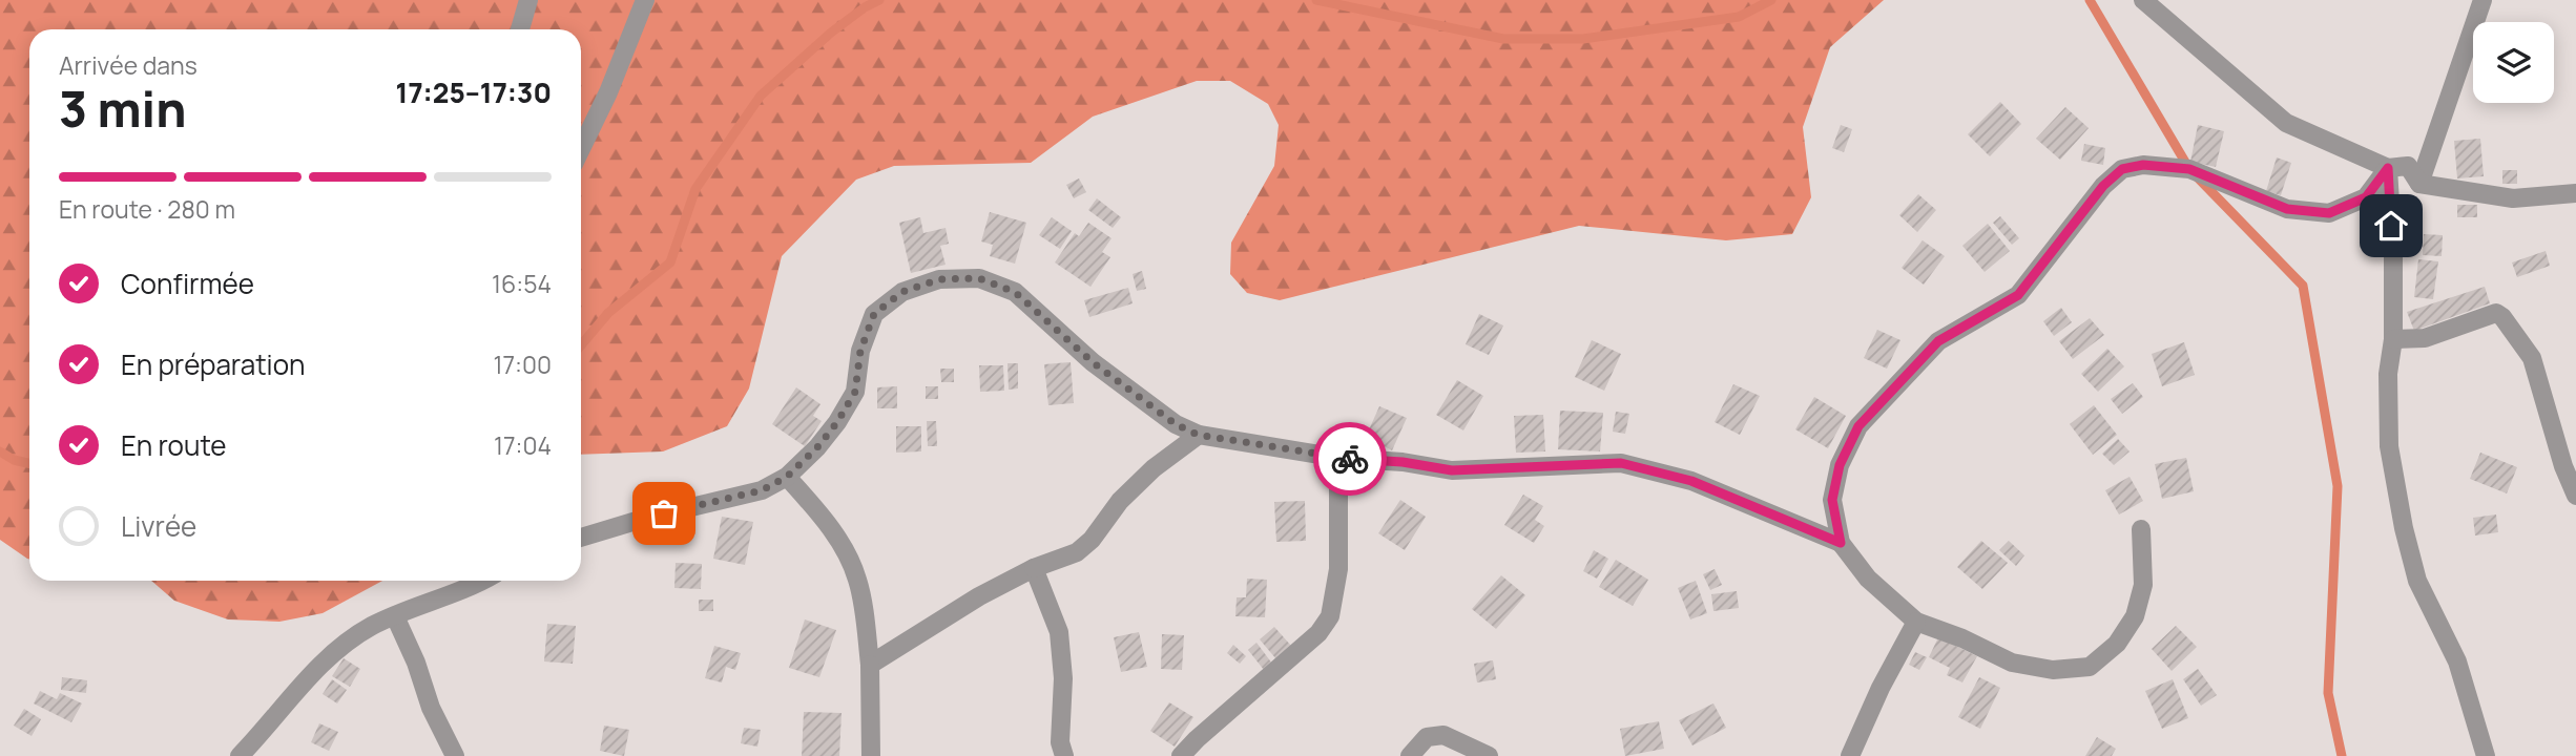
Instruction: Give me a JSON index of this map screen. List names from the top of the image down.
{
  "page": {
    "heading": ["3 min", "Arrivée dans", "17:25–17:30"],
    "bar": "En route · 280 m",
    "list": [
      ["Confirmée", "16:54"],
      ["En préparation", "17:00"],
      ["En route", "17:04"],
      "Livrée"
    ]
  }
}
